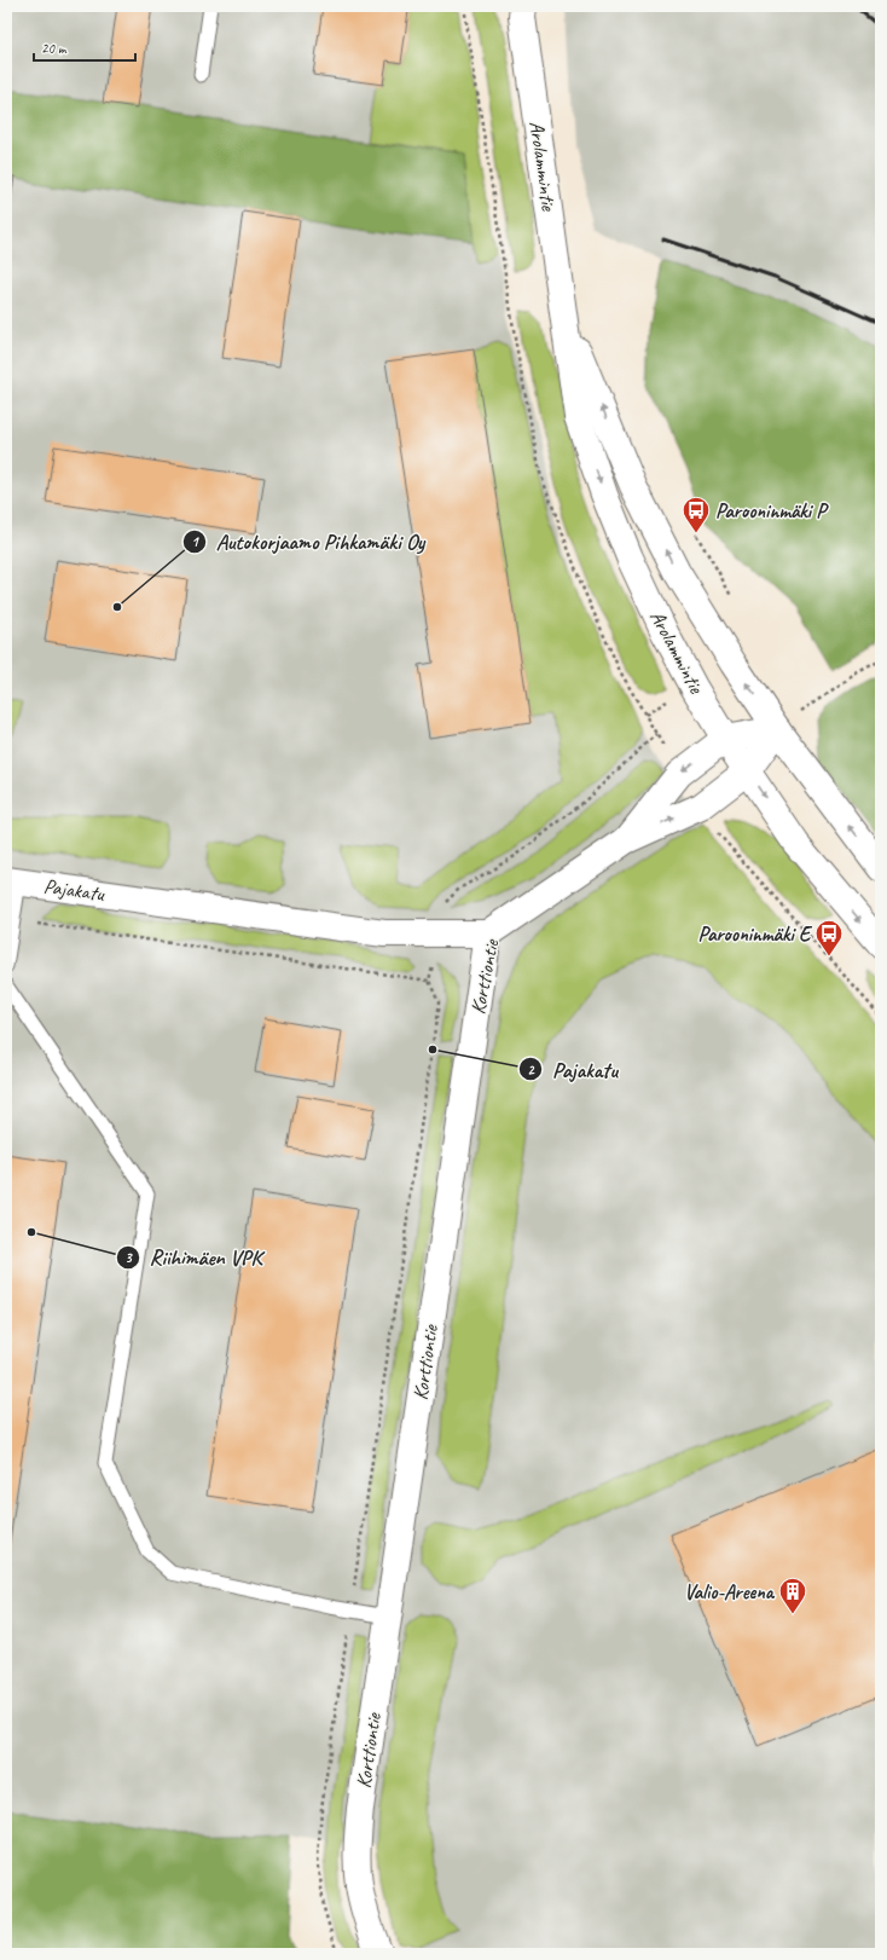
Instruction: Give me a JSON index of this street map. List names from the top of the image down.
{
  "streets": {
    "street": ["Arolammintie", "Pajakatu", "Korttiontie"]
  },
  "crossings": [
    ["Arolammintie", "Korttiontie"],
    ["Pajakatu", "Korttiontie"]
  ],
  "places": {
    "bus stop": ["Parooninmäki P", "Parooninmäki E"],
    "other": ["Autokorjaamo Pihkamäki Oy", "Pajakatu", "Riihimäen VPK"],
    "building": ["Valio-Areena"]
  },
  "scale_bar": "20 m"
}
